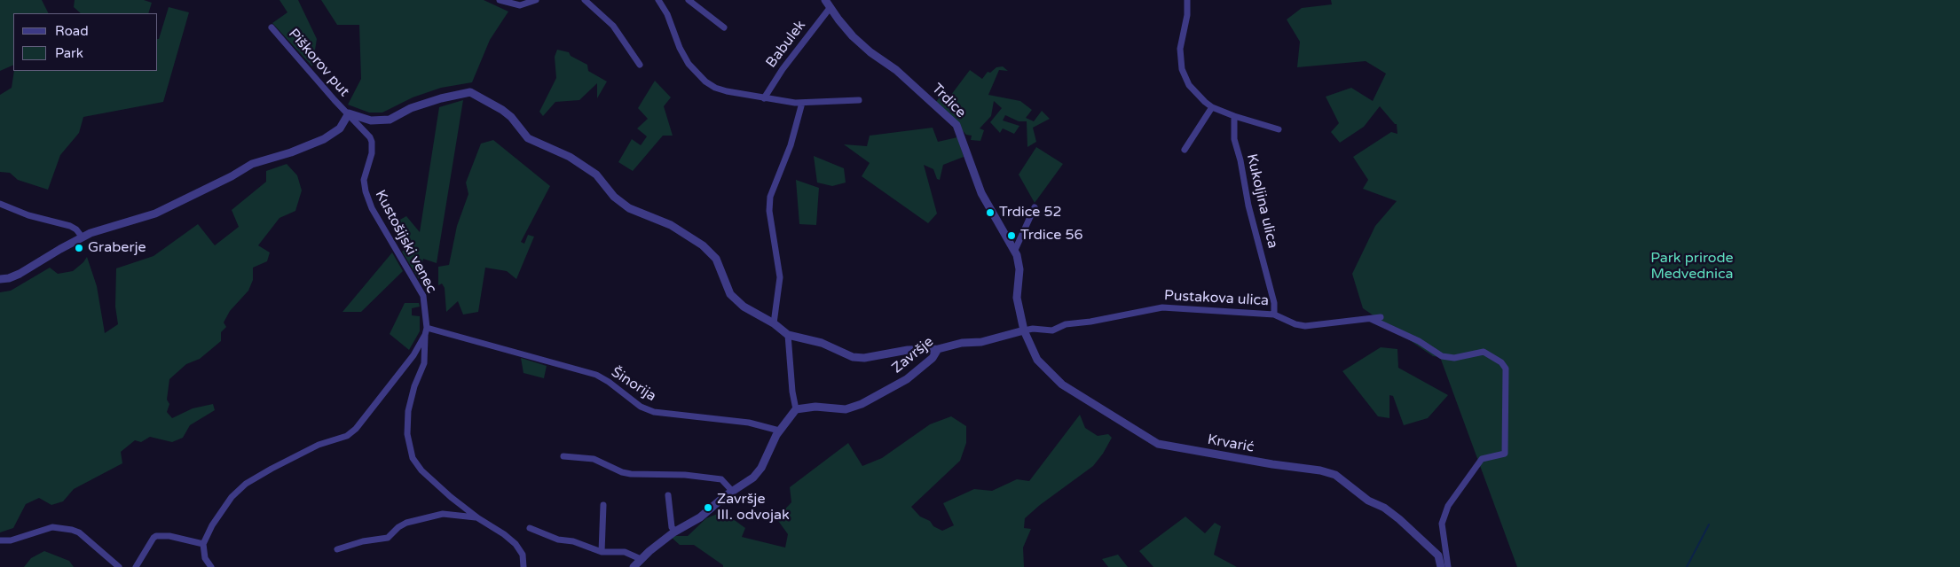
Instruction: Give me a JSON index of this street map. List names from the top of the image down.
{
  "streets": {
    "street": [
      "Babulek",
      "Piškorov put",
      "Trdice",
      "Kukoljina ulica",
      "Kustošijski venec",
      "Pustakova ulica",
      "Završje",
      "Šinorija",
      "Krvarić"
    ]
  },
  "crossings": [
    ["Babulek", "Trdice"],
    ["Piškorov put", "Kustošijski venec"],
    ["Trdice", "Pustakova ulica"],
    ["Trdice", "Završje"],
    ["Trdice", "Krvarić"],
    ["Kukoljina ulica", "Pustakova ulica"],
    ["Kustošijski venec", "Šinorija"],
    ["Pustakova ulica", "Završje"],
    ["Pustakova ulica", "Krvarić"],
    ["Završje", "Krvarić"]
  ],
  "parks": ["Park prirode Medvednica"],
  "places": [
    "Trdice 52",
    "Trdice 56",
    "Graberje",
    "Završje III. odvojak"
  ],
  "legend": ["Road", "Park"]
}
